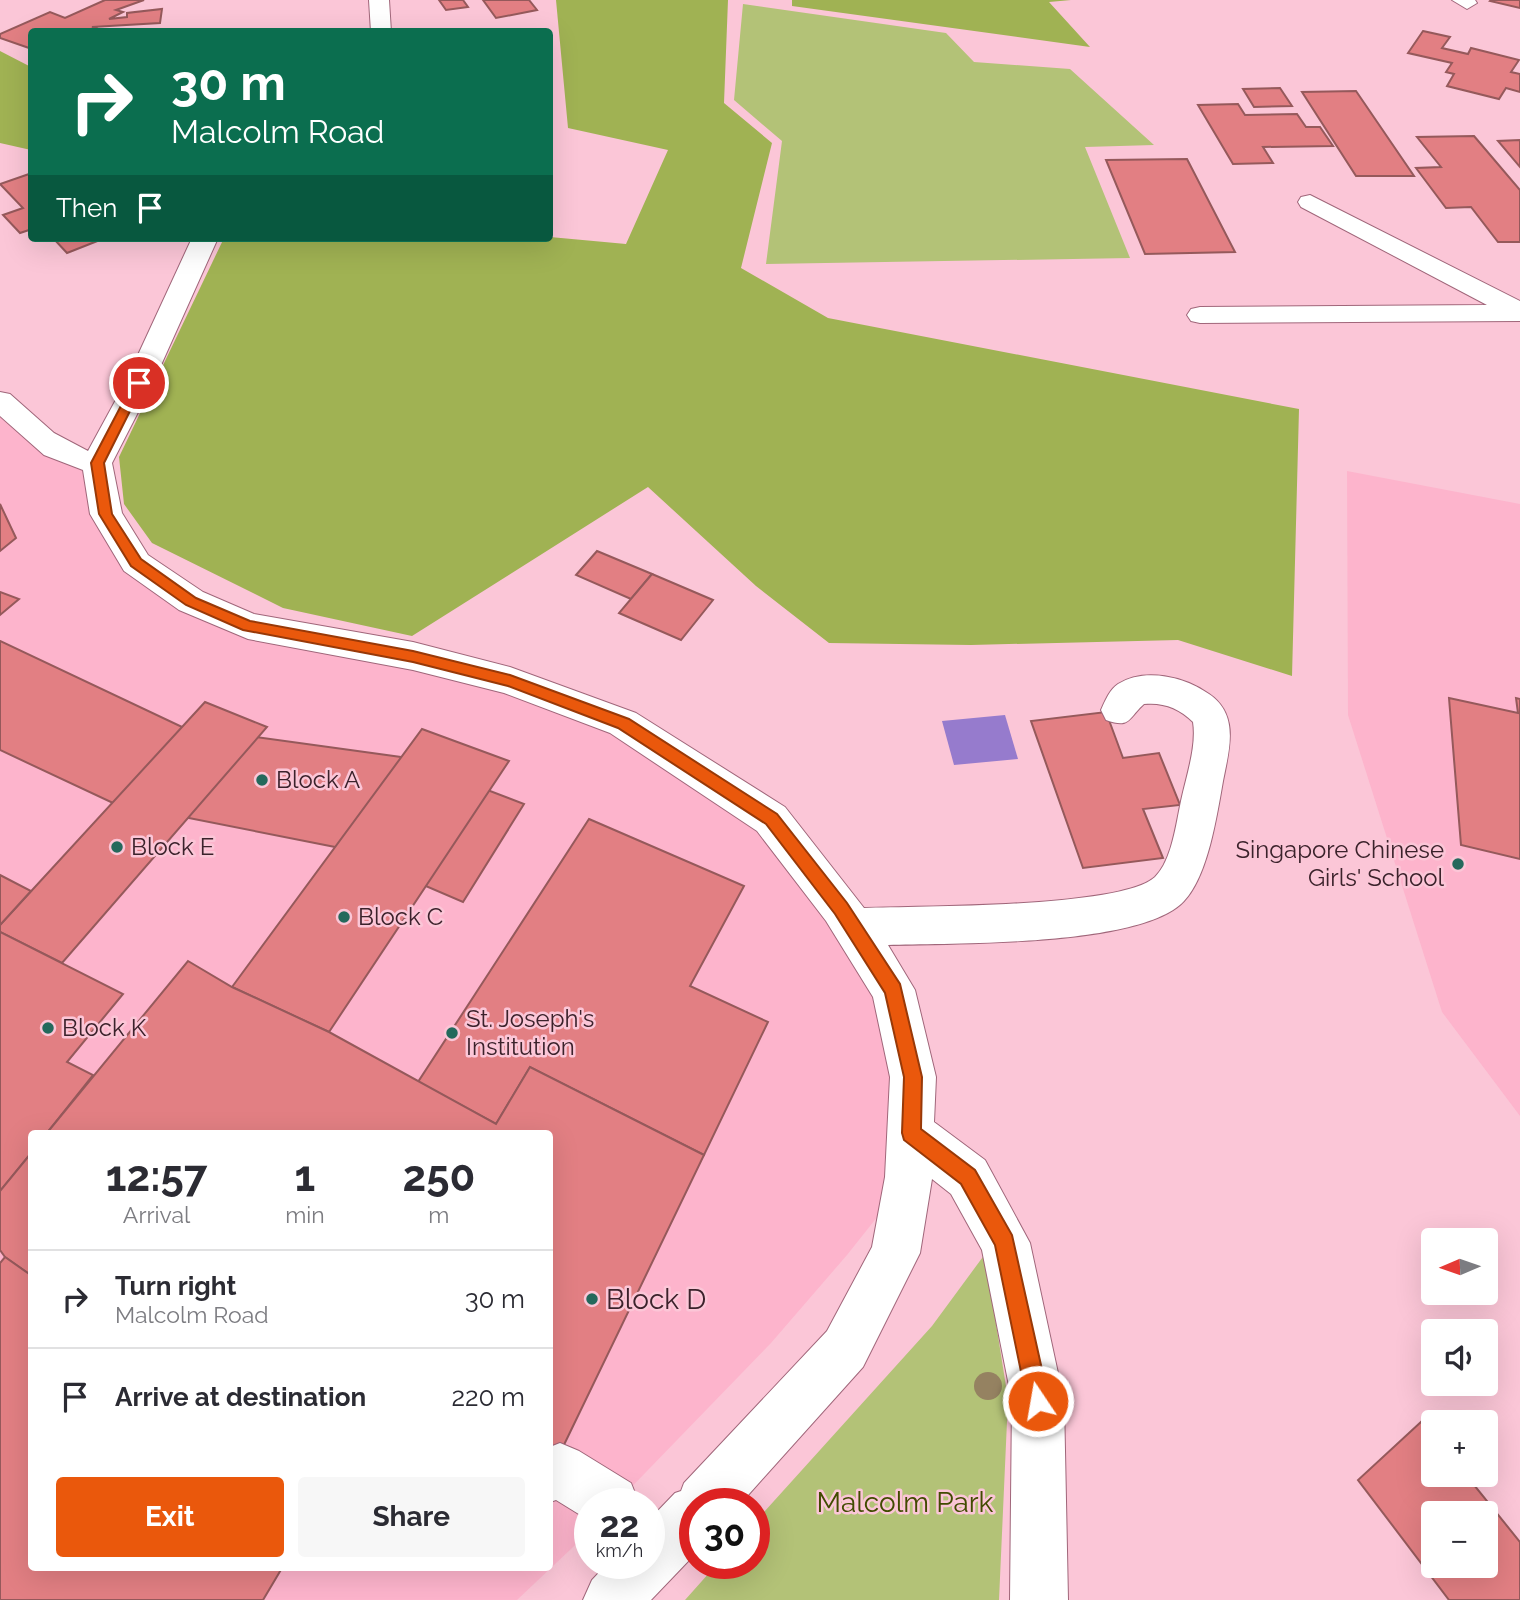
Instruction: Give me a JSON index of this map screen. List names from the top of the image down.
{
  "parks": ["Malcolm Park"],
  "places": [
    "Block A",
    "Block E",
    "Singapore Chinese Girls' School",
    "Block C",
    "Block K",
    "St. Joseph's Institution",
    "Block D"
  ],
  "north": "left",
  "page": {
    "turn": ["30 m", "Malcolm Road"],
    "then": "Then",
    "eta": [
      "12:57",
      "Arrival",
      "1",
      "min",
      "250",
      "m"
    ],
    "map_buttons": ["+", "−"],
    "list": [
      {
        "name": "Turn right",
        "note": "Malcolm Road",
        "value": "30 m"
      },
      {
        "name": "Arrive at destination",
        "value": "220 m"
      }
    ],
    "buttons": ["Exit", "Share"],
    "speed": "22 km/h",
    "limit": "30"
  }
}
